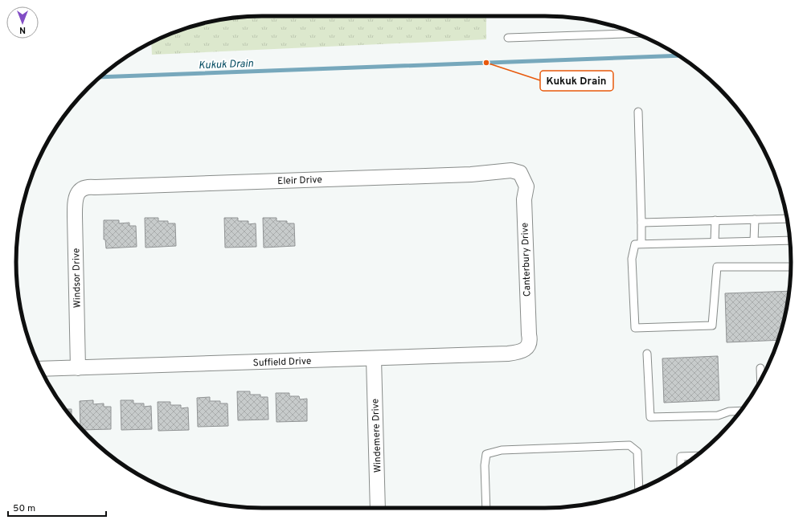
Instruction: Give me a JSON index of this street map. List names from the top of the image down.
{
  "streets": {
    "street": [
      "Eleir Drive",
      "Canterbury Drive",
      "Windsor Drive",
      "Suffield Drive",
      "Windemere Drive"
    ]
  },
  "crossings": [
    ["Eleir Drive", "Canterbury Drive"],
    ["Eleir Drive", "Windsor Drive"],
    ["Canterbury Drive", "Suffield Drive"],
    ["Windsor Drive", "Suffield Drive"],
    ["Suffield Drive", "Windemere Drive"]
  ],
  "water": ["Kukuk Drain"],
  "places": ["Kukuk Drain"],
  "scale_bar": "50 m",
  "north": "bottom"
}
